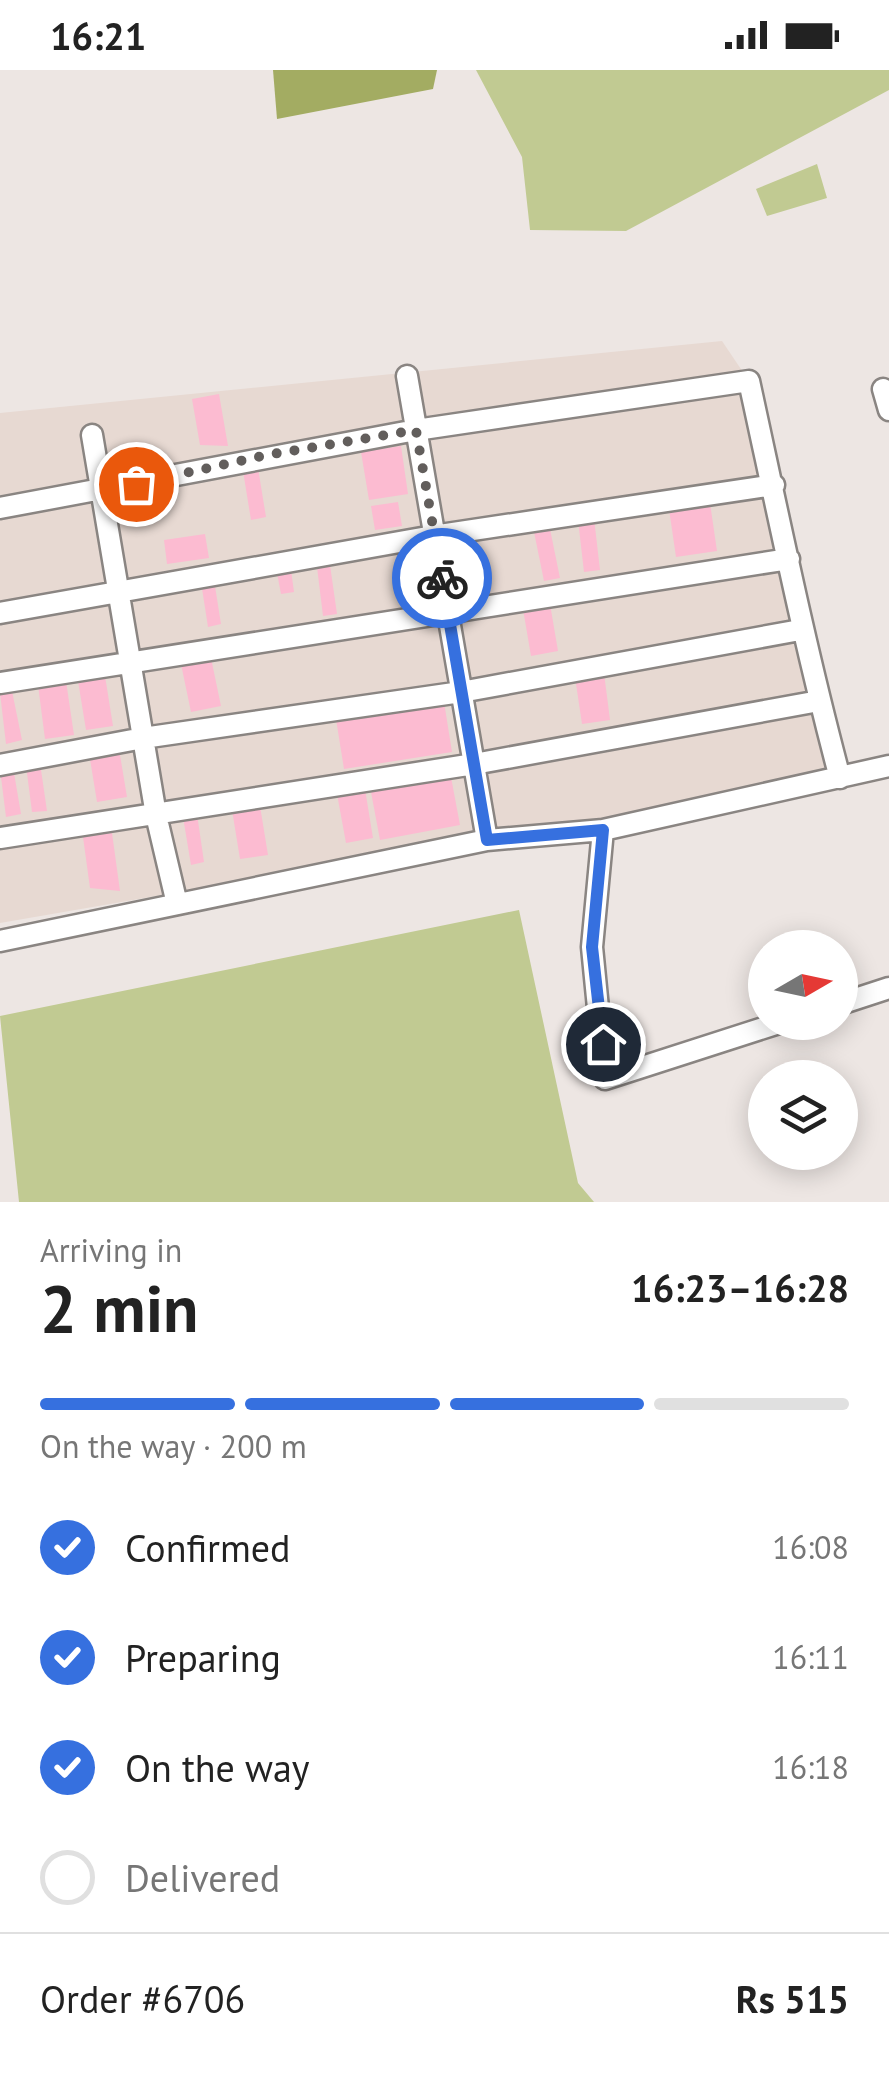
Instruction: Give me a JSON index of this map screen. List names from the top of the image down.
{
  "north": "right",
  "page": {
    "status": "16:21",
    "heading": ["2 min", "Arriving in", "16:23–16:28"],
    "panel": ["Order #6706", "Rs 515"],
    "bar": "On the way · 200 m",
    "list": [
      ["Confirmed", "16:08"],
      ["Preparing", "16:11"],
      ["On the way", "16:18"],
      "Delivered"
    ]
  }
}
